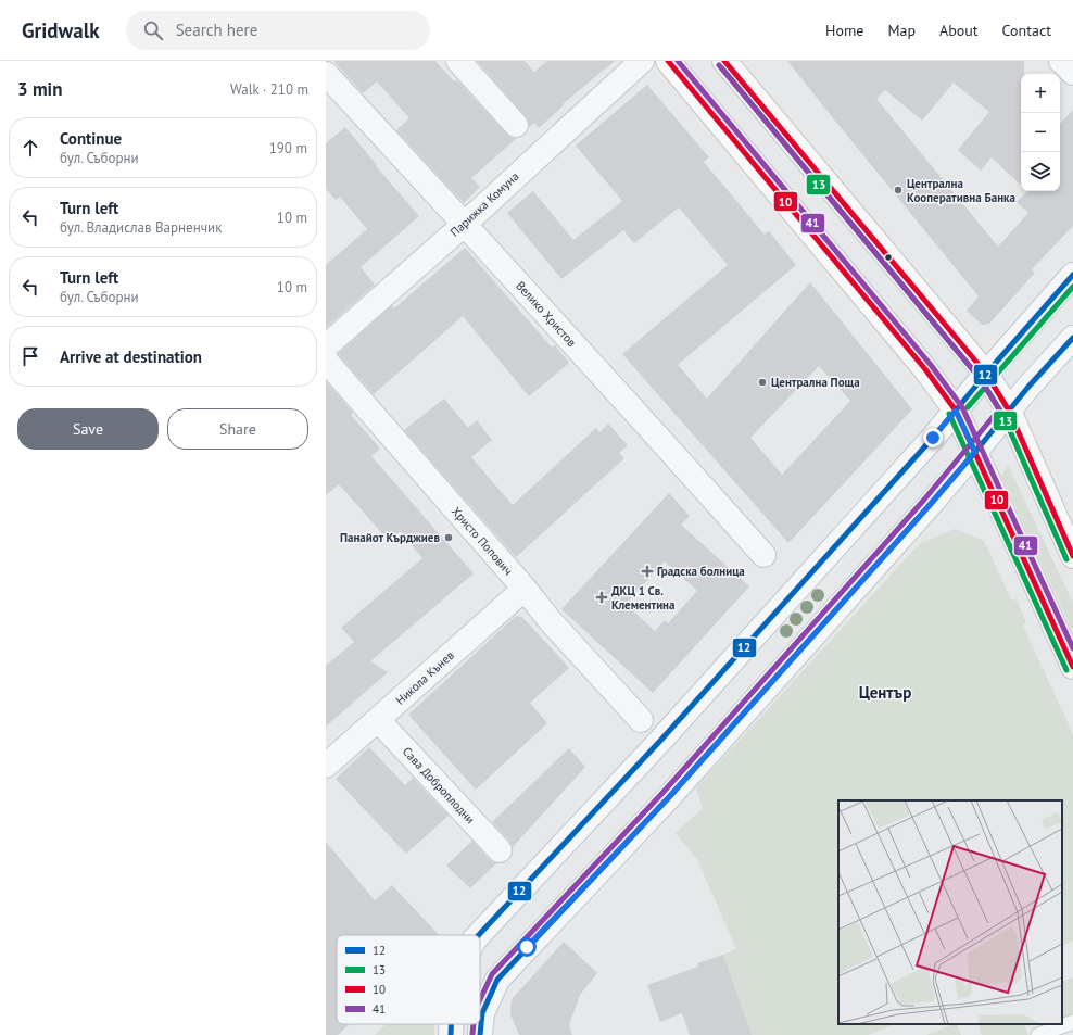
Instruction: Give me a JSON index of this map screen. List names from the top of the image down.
{
  "streets": {
    "street": [
      "Парижка Комуна",
      "Велико Христов",
      "Христо Попович",
      "Никола Кънев",
      "Сава Доброплодни"
    ]
  },
  "crossings": [
    ["Парижка Комуна", "Велико Христов"],
    ["Христо Попович", "Никола Кънев"],
    ["Никола Кънев", "Сава Доброплодни"]
  ],
  "districts": ["Център"],
  "places": {
    "other": ["Централна Кооперативна Банка", "Централна Поща", "Панайот Кърджиев"],
    "health": ["Градска болница", "ДКЦ 1 Св. Клементина"]
  },
  "lines": [
    "transit line 10",
    "transit line 41",
    "transit line 13",
    "transit line 12"
  ],
  "legend": [
    "12",
    "13",
    "10",
    "41"
  ],
  "page": {
    "header": "Gridwalk",
    "search": "Search here",
    "nav": [
      "Home",
      "Map",
      "About",
      "Contact"
    ],
    "heading": ["3 min", "Walk · 210 m"],
    "map_buttons": ["+", "−"],
    "list": [
      ["Continue", "бул. Съборни", "190 m"],
      ["Turn left", "бул. Владислав Варненчик", "10 m"],
      ["Turn left", "бул. Съборни", "10 m"],
      "Arrive at destination"
    ],
    "buttons": ["Save", "Share"]
  }
}
